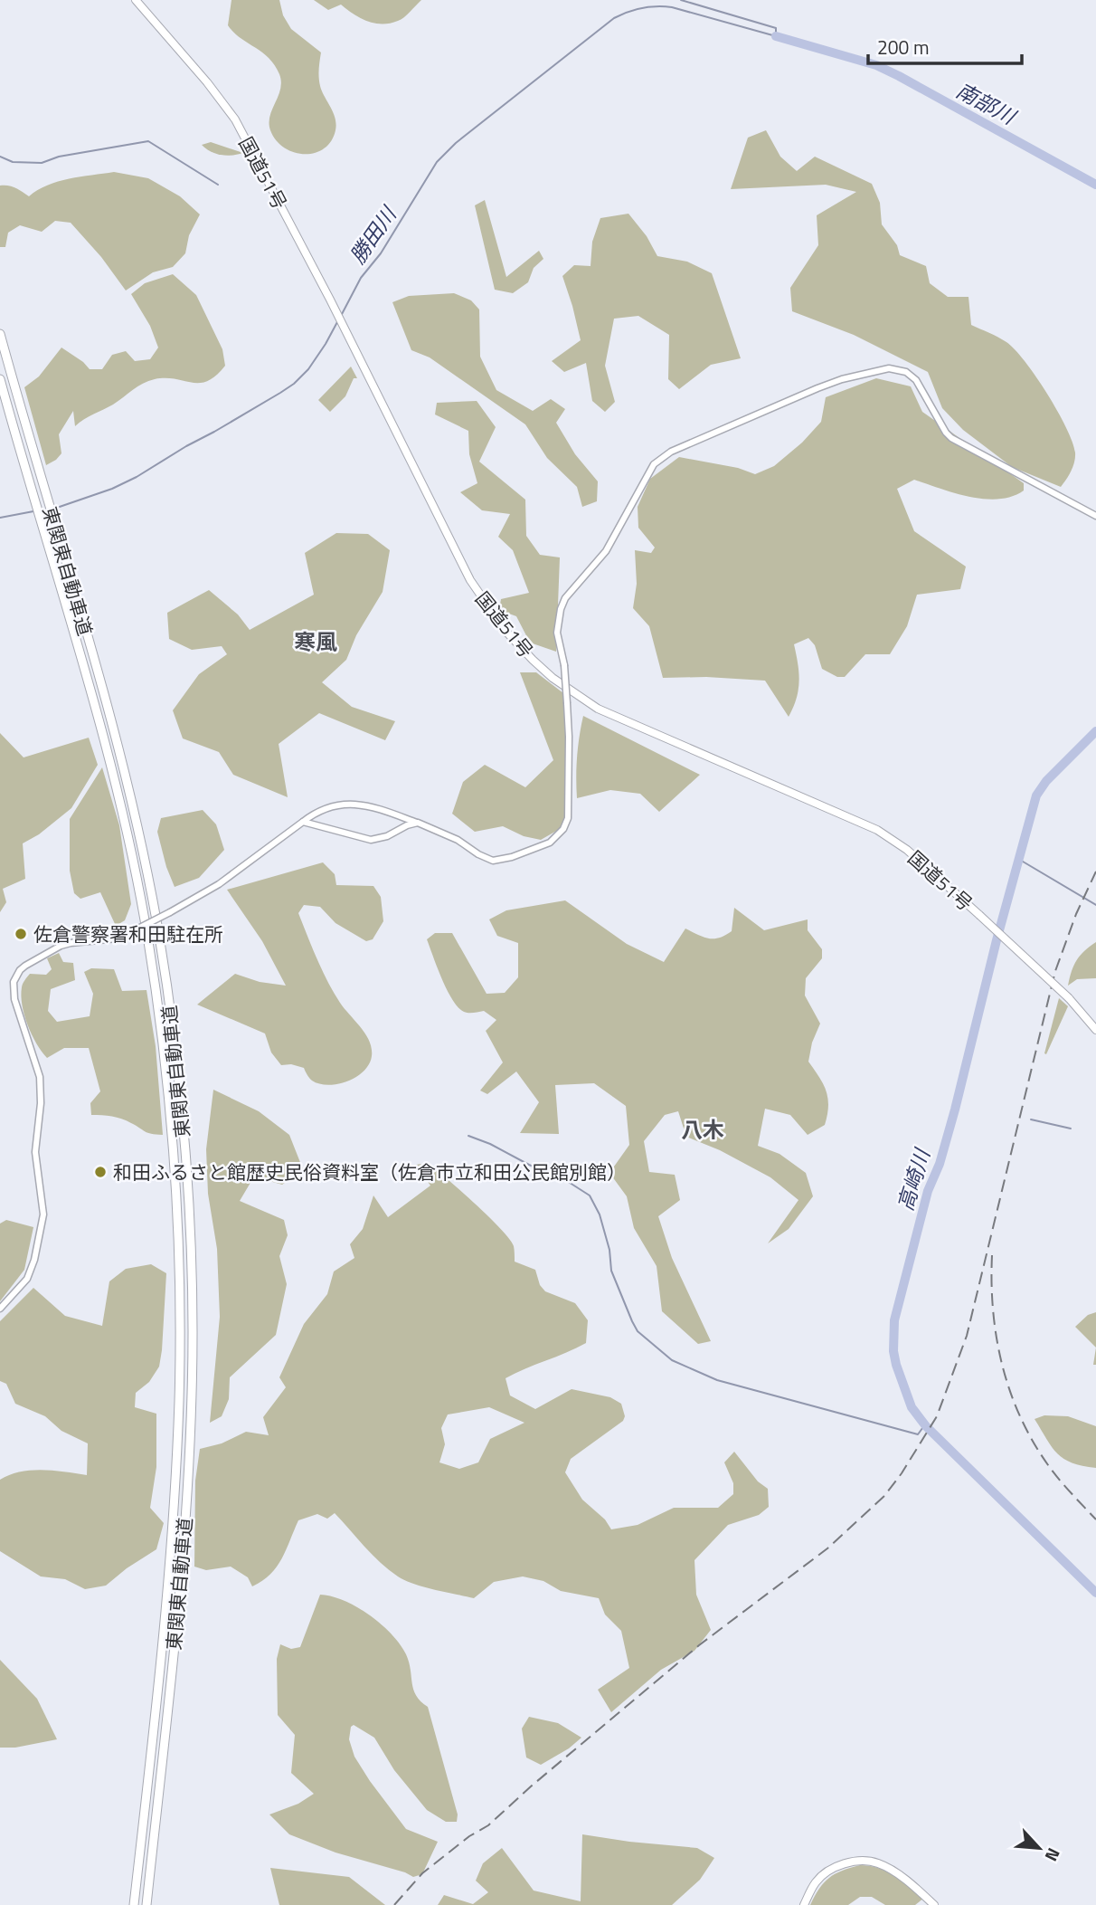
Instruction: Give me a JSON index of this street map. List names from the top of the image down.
{
  "streets": {
    "highway": ["東関東自動車道"],
    "main road": ["国道51号"]
  },
  "districts": ["寒風", "八木"],
  "water": ["南部川", "勝田川", "高崎川"],
  "places": ["佐倉警察署和田駐在所", "和田ふるさと館歴史民俗資料室（佐倉市立和田公民館別館）"],
  "scale_bar": "200 m",
  "north": "bottom right"
}
